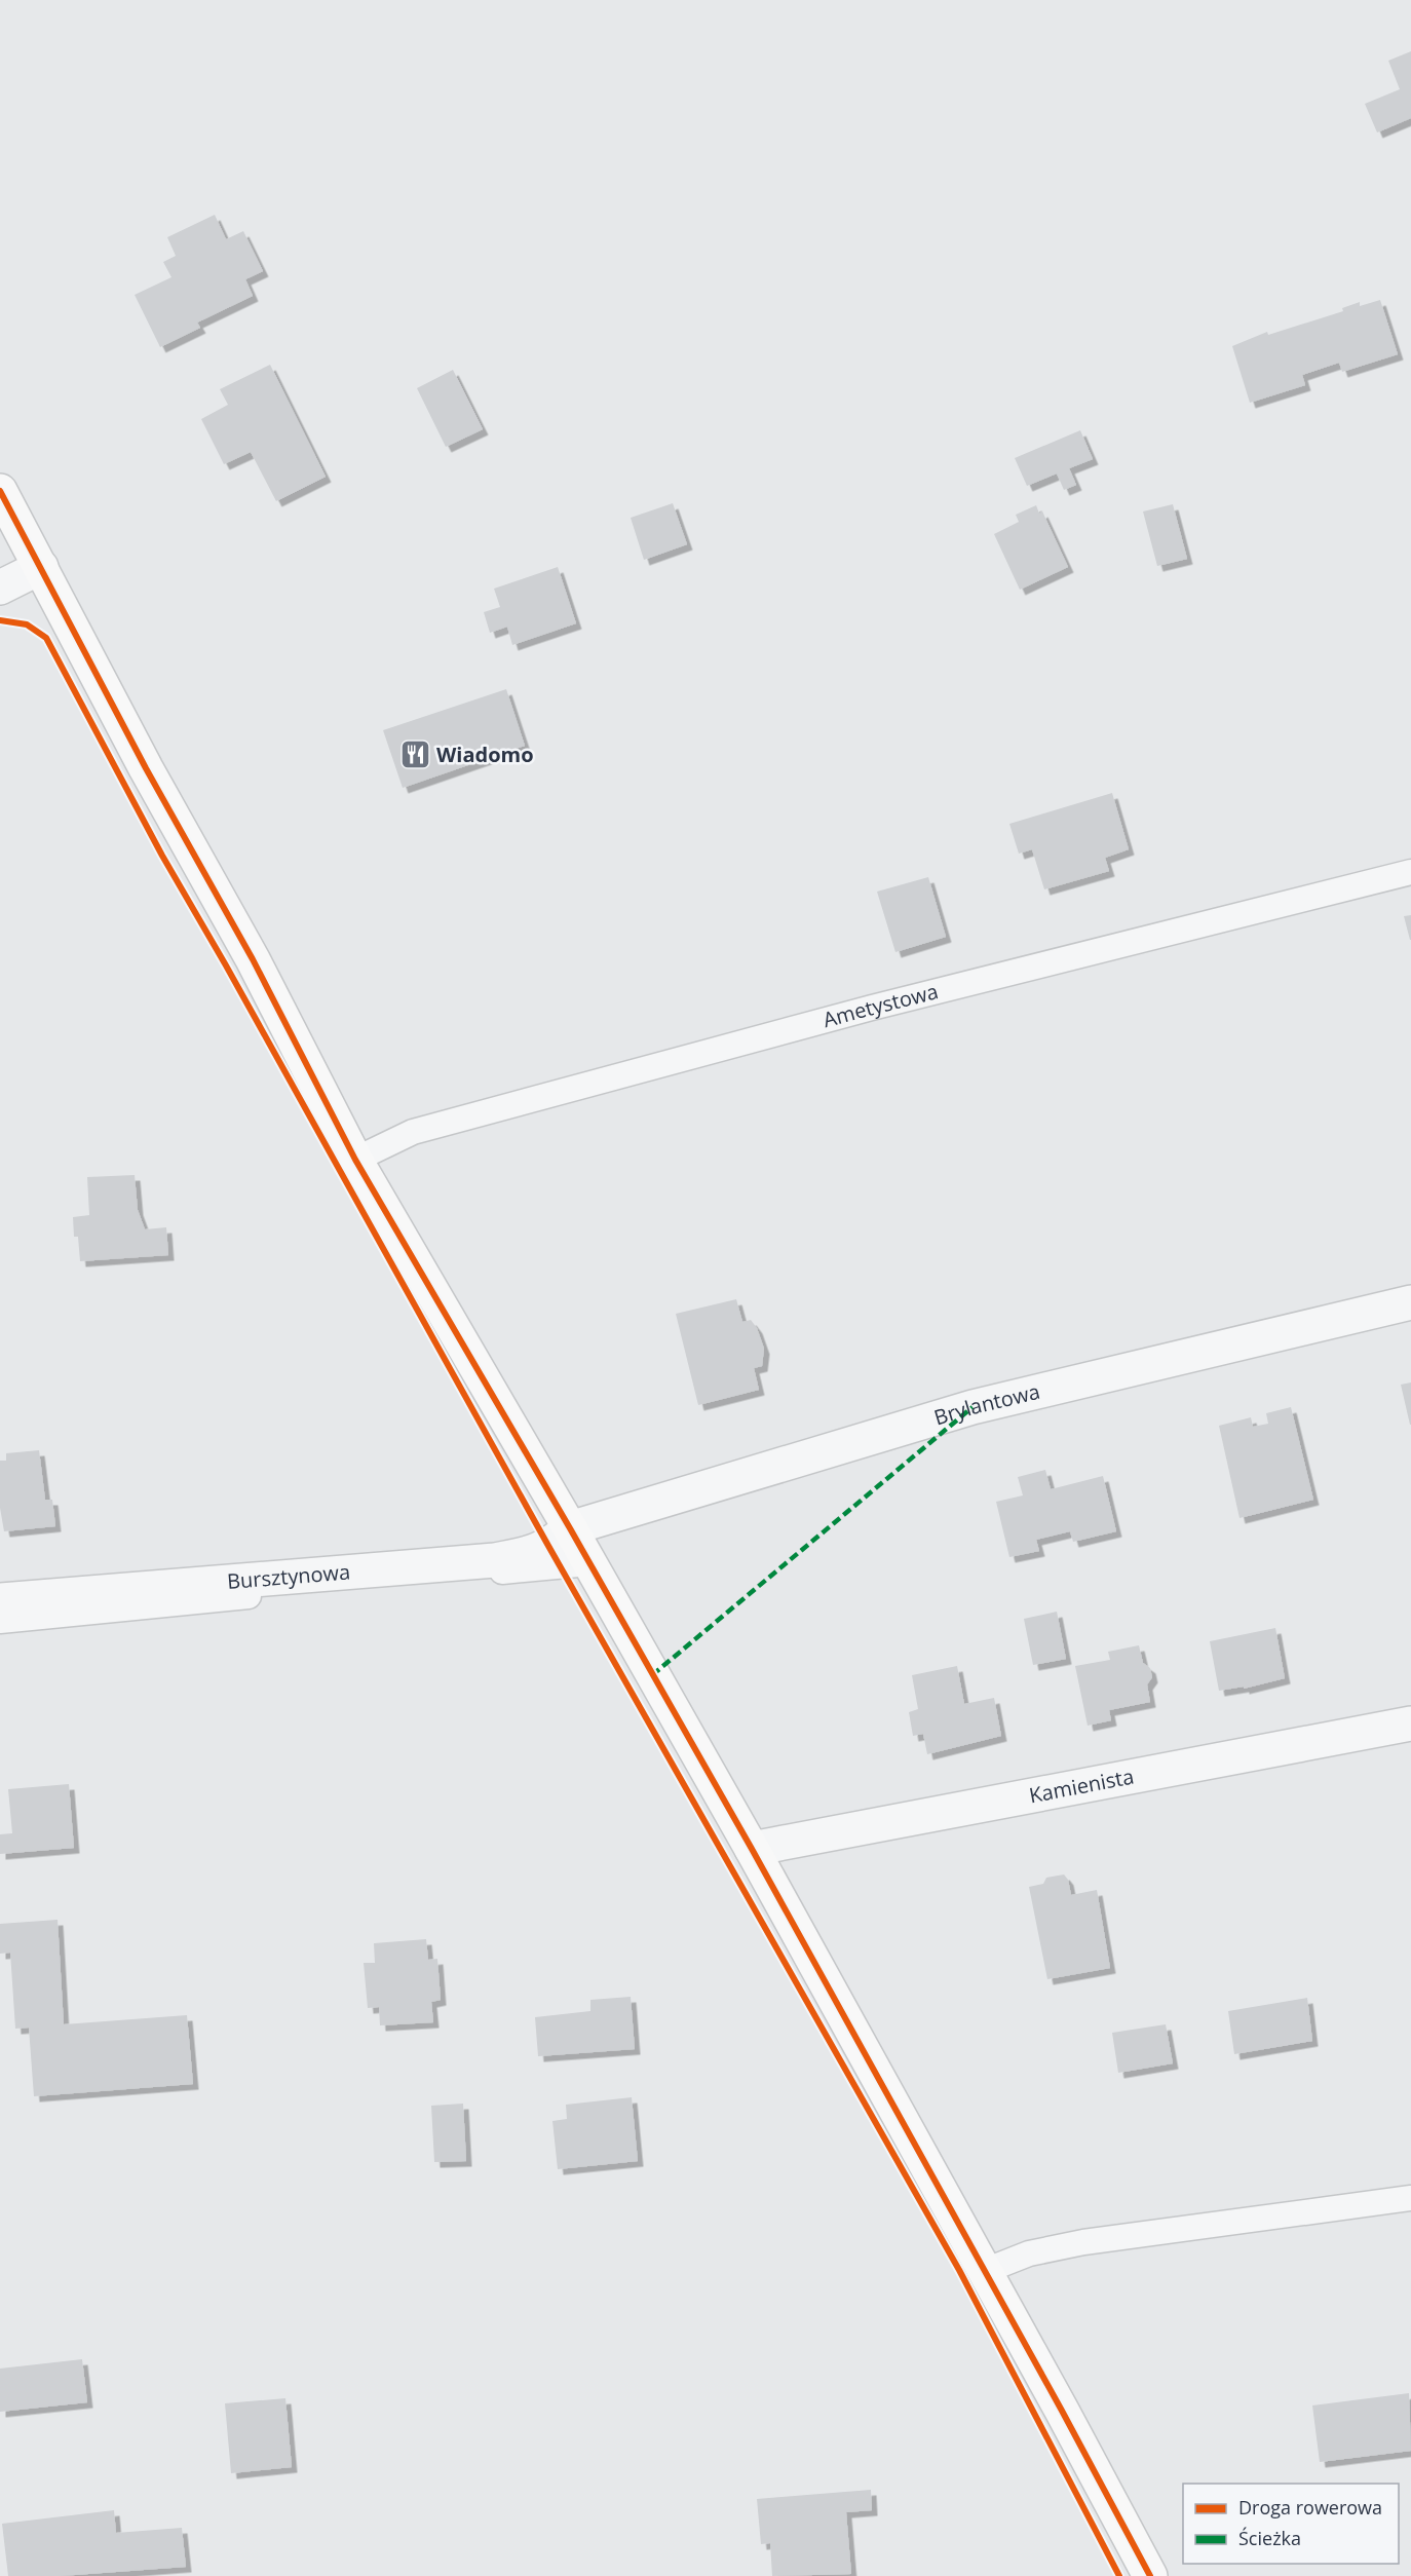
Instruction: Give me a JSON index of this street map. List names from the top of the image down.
{
  "streets": {
    "street": ["Brylantowa", "Bursztynowa", "Kamienista"],
    "lane": ["Ametystowa"]
  },
  "crossings": [
    ["Brylantowa", "Bursztynowa"]
  ],
  "places": {
    "restaurant": ["Wiadomo"]
  },
  "legend": ["Droga rowerowa", "Ścieżka"]
}
